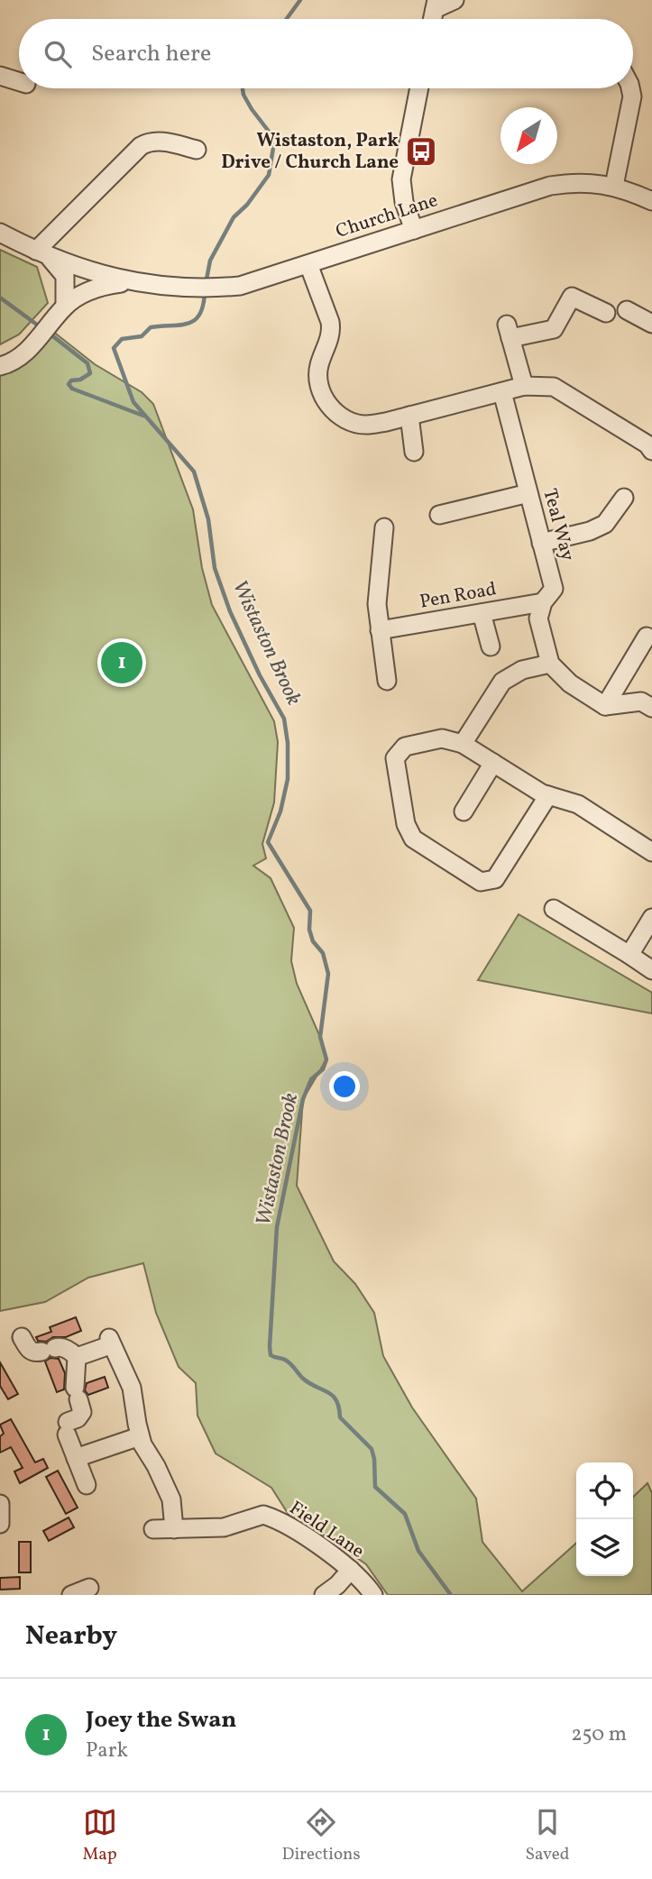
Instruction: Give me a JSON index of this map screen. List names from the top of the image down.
{
  "streets": {
    "street": [
      "Church Lane",
      "Teal Way",
      "Pen Road",
      "Field Lane"
    ]
  },
  "crossings": [
    ["Teal Way", "Pen Road"]
  ],
  "water": ["Wistaston Brook"],
  "places": {
    "bus stop": ["Wistaston, Park Drive / Church Lane"]
  },
  "north": "bottom left",
  "page": {
    "search": "Search here",
    "pins": "1",
    "heading": "Nearby",
    "list": [
      {
        "mark": "1",
        "name": "Joey the Swan",
        "note": "Park",
        "value": "250 m"
      }
    ],
    "nav": ["Map", "Directions", "Saved"]
  }
}
